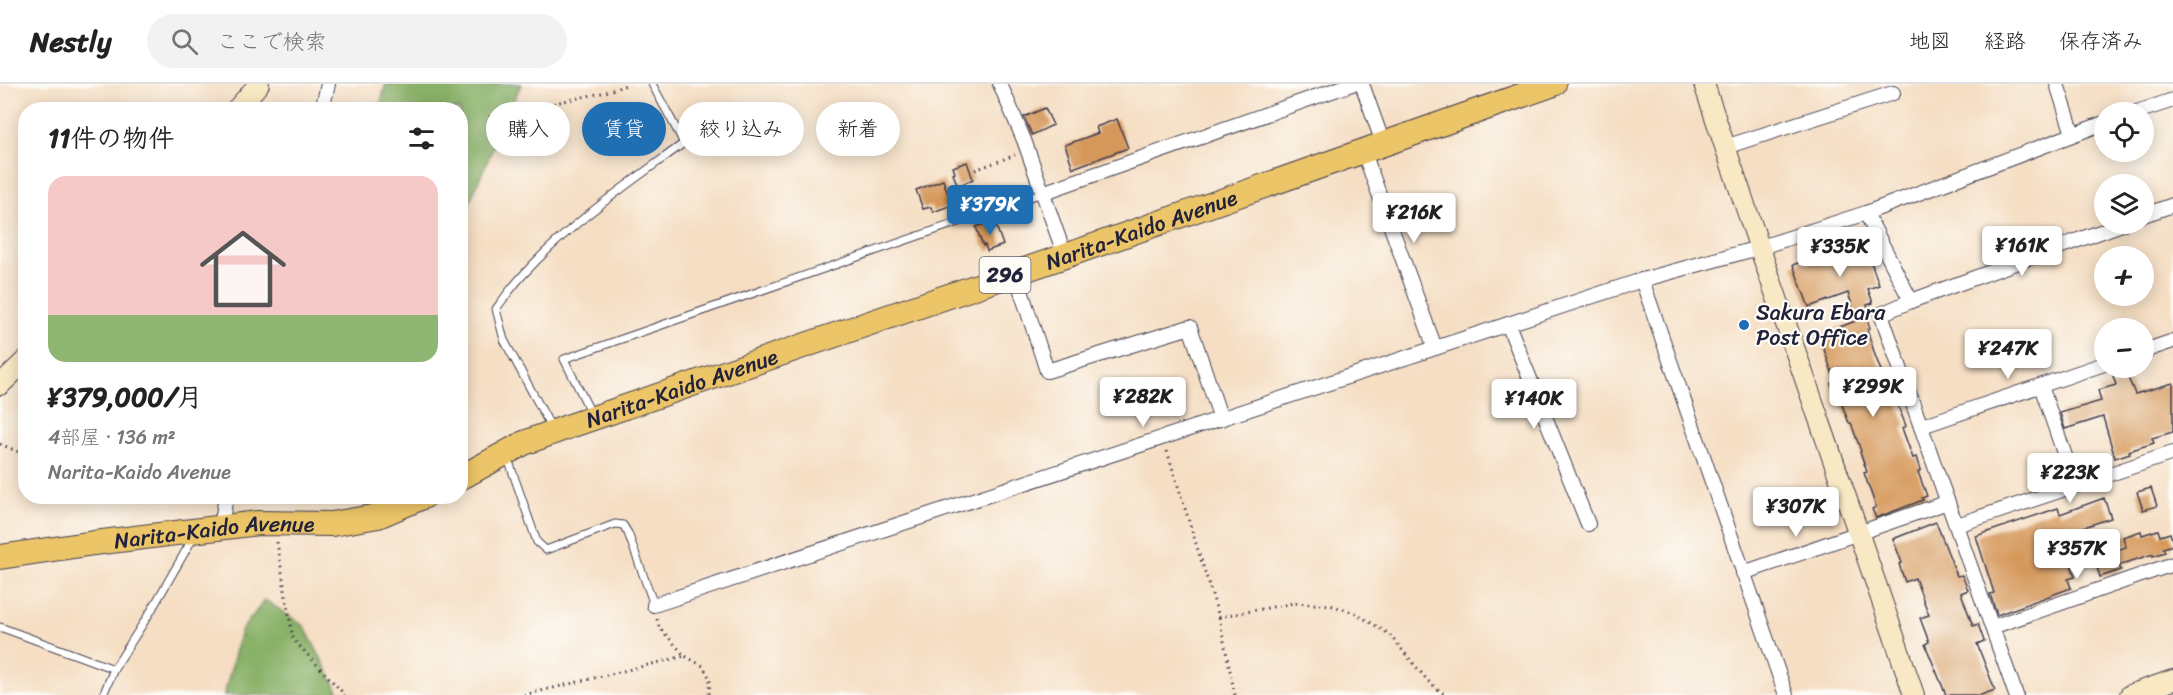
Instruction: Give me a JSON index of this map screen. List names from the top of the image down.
{
  "streets": {
    "highway": ["Narita-Kaido Avenue", "296"]
  },
  "places": ["Sakura Ebara Post Office"],
  "page": {
    "header": "Nestly",
    "search": "ここで検索",
    "nav": ["地図", "経路", "保存済み"],
    "map_buttons": ["+", "−"],
    "chip": [
      "購入",
      "賃貸",
      "絞り込み",
      "新着"
    ],
    "heading": "11件の物件",
    "list": [
      {
        "name": "¥379,000/月",
        "note": "4部屋 · 136 m² · Narita-Kaido Avenue"
      }
    ],
    "price": [
      "¥379K",
      "¥216K",
      "¥161K",
      "¥335K",
      "¥247K",
      "¥299K",
      "¥282K",
      "¥140K",
      "¥223K",
      "¥307K",
      "¥357K"
    ]
  }
}
